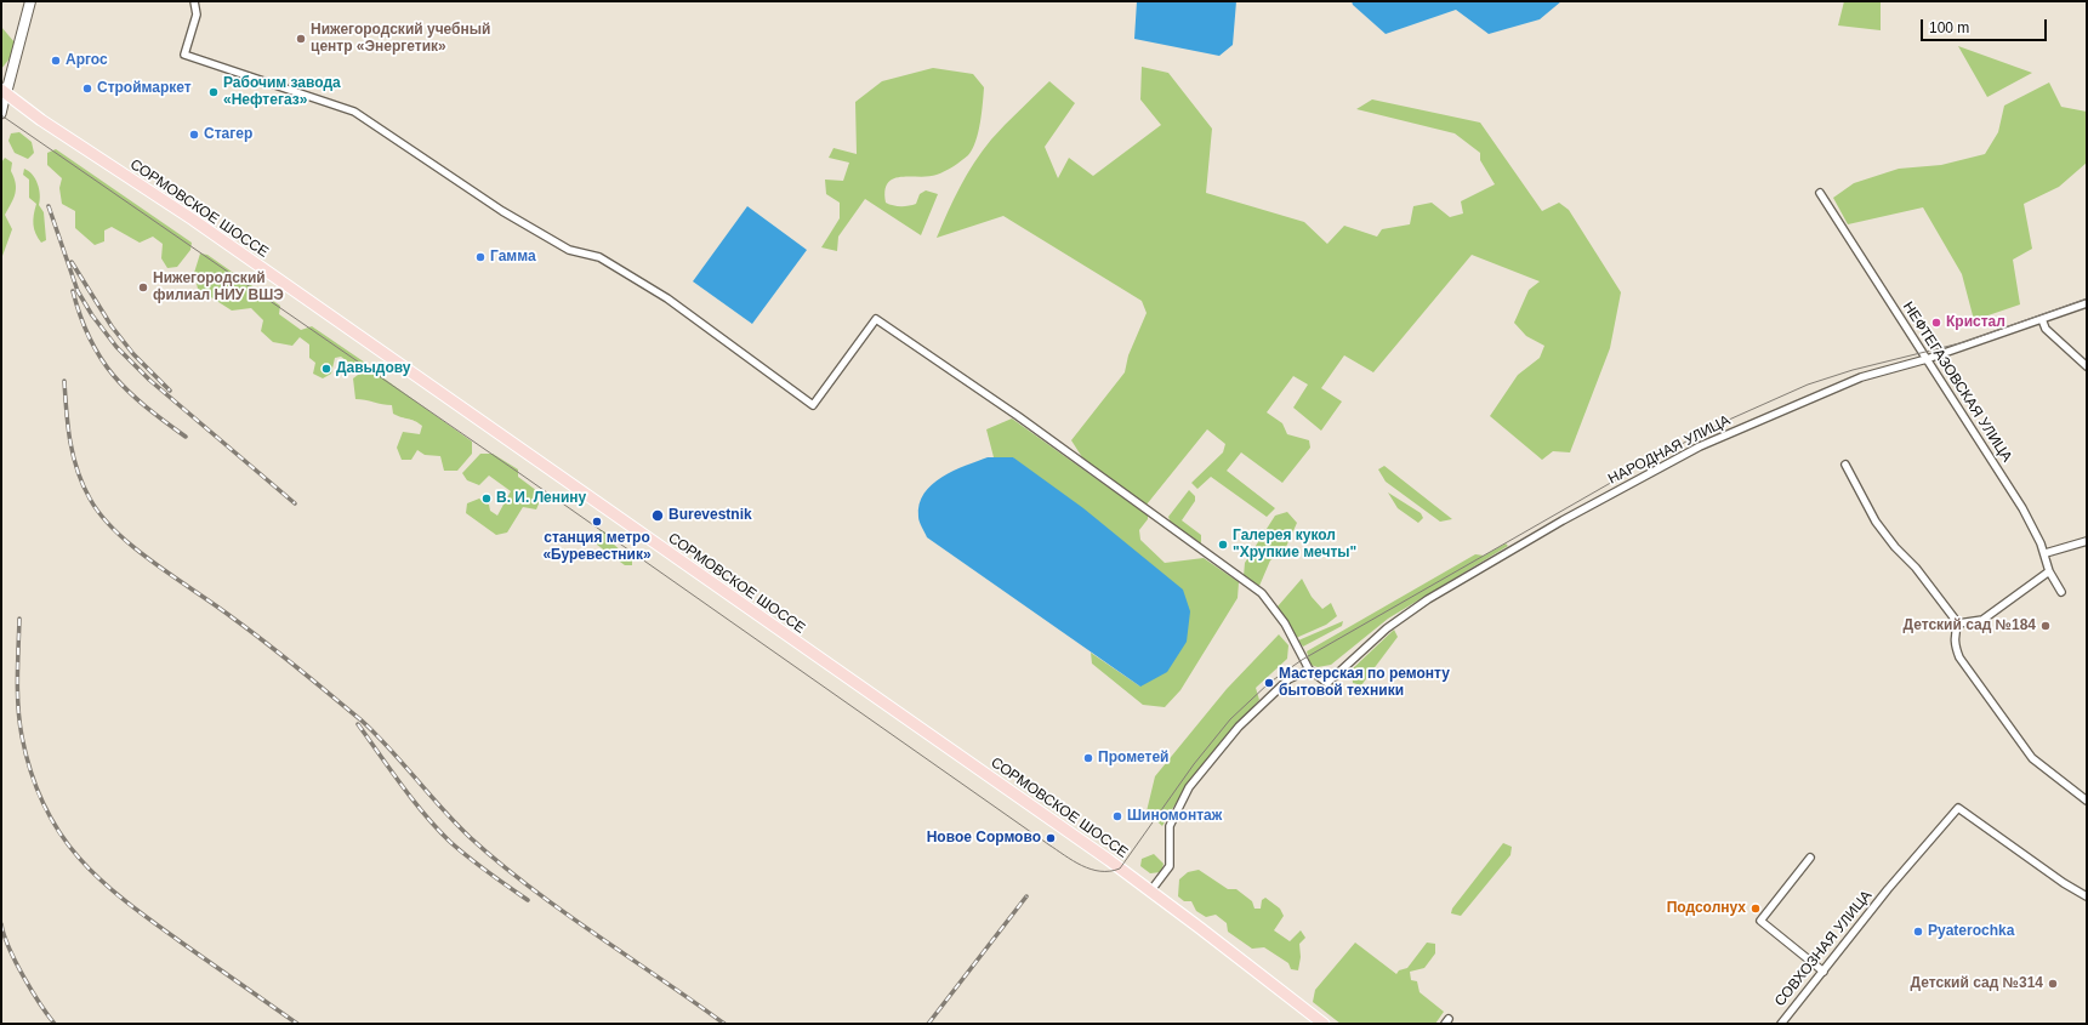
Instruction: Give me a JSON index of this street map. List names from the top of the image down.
{
  "streets": {
    "main road": ["СОРМОВСКОЕ ШОССЕ"],
    "street": ["НЕФТЕГАЗОВСКАЯ УЛИЦА", "НАРОДНАЯ УЛИЦА", "СОВХОЗНАЯ УЛИЦА"]
  },
  "crossings": [
    ["НЕФТЕГАЗОВСКАЯ УЛИЦА", "НАРОДНАЯ УЛИЦА"]
  ],
  "places": [
    "Нижегородский учебный центр «Энергетик»",
    "Аргос",
    "Строймаркет",
    "Рабочим завода «Нефтегаз»",
    "Стагер",
    "Гамма",
    "Нижегородский филиал НИУ ВШЭ",
    "Кристал",
    "Давыдову",
    "В. И. Ленину",
    "Burevestnik",
    "станция метро «Буревестник»",
    "Галерея кукол \"Хрупкие мечты\"",
    "Детский сад №184",
    "Мастерская по ремонту бытовой техники",
    "Прометей",
    "Шиномонтаж",
    "Новое Сормово",
    "Подсолнух",
    "Pyaterochka",
    "Детский сад №314"
  ],
  "scale_bar": "100 m"
}
